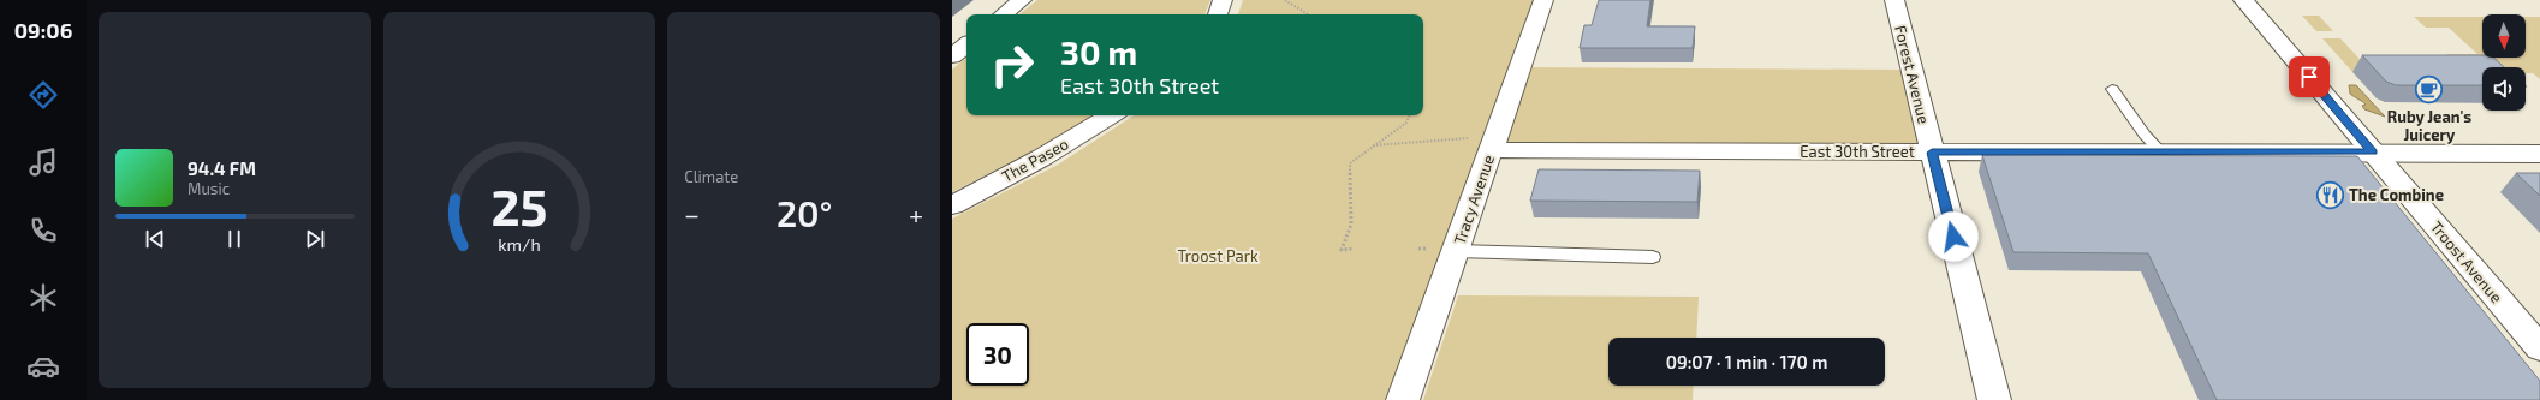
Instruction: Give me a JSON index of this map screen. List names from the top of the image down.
{
  "streets": {
    "street": [
      "Forest Avenue",
      "East 30th Street",
      "The Paseo",
      "Tracy Avenue",
      "Troost Avenue"
    ]
  },
  "crossings": [
    ["Forest Avenue", "East 30th Street"],
    ["East 30th Street", "Tracy Avenue"],
    ["East 30th Street", "Troost Avenue"]
  ],
  "parks": ["Troost Park"],
  "places": {
    "cafe": ["Ruby Jean's Juicery"],
    "restaurant": ["The Combine"]
  },
  "north": "bottom",
  "page": {
    "tabs": "09:06",
    "tile": "Climate",
    "turn": ["30 m", "East 30th Street"],
    "song": ["94.4 FM", "Music"],
    "heat": ["−", "20°", "+"],
    "limit": "30",
    "trip": "09:07 · 1 min · 170 m",
    "gauge": ["25", "km/h"]
  }
}
